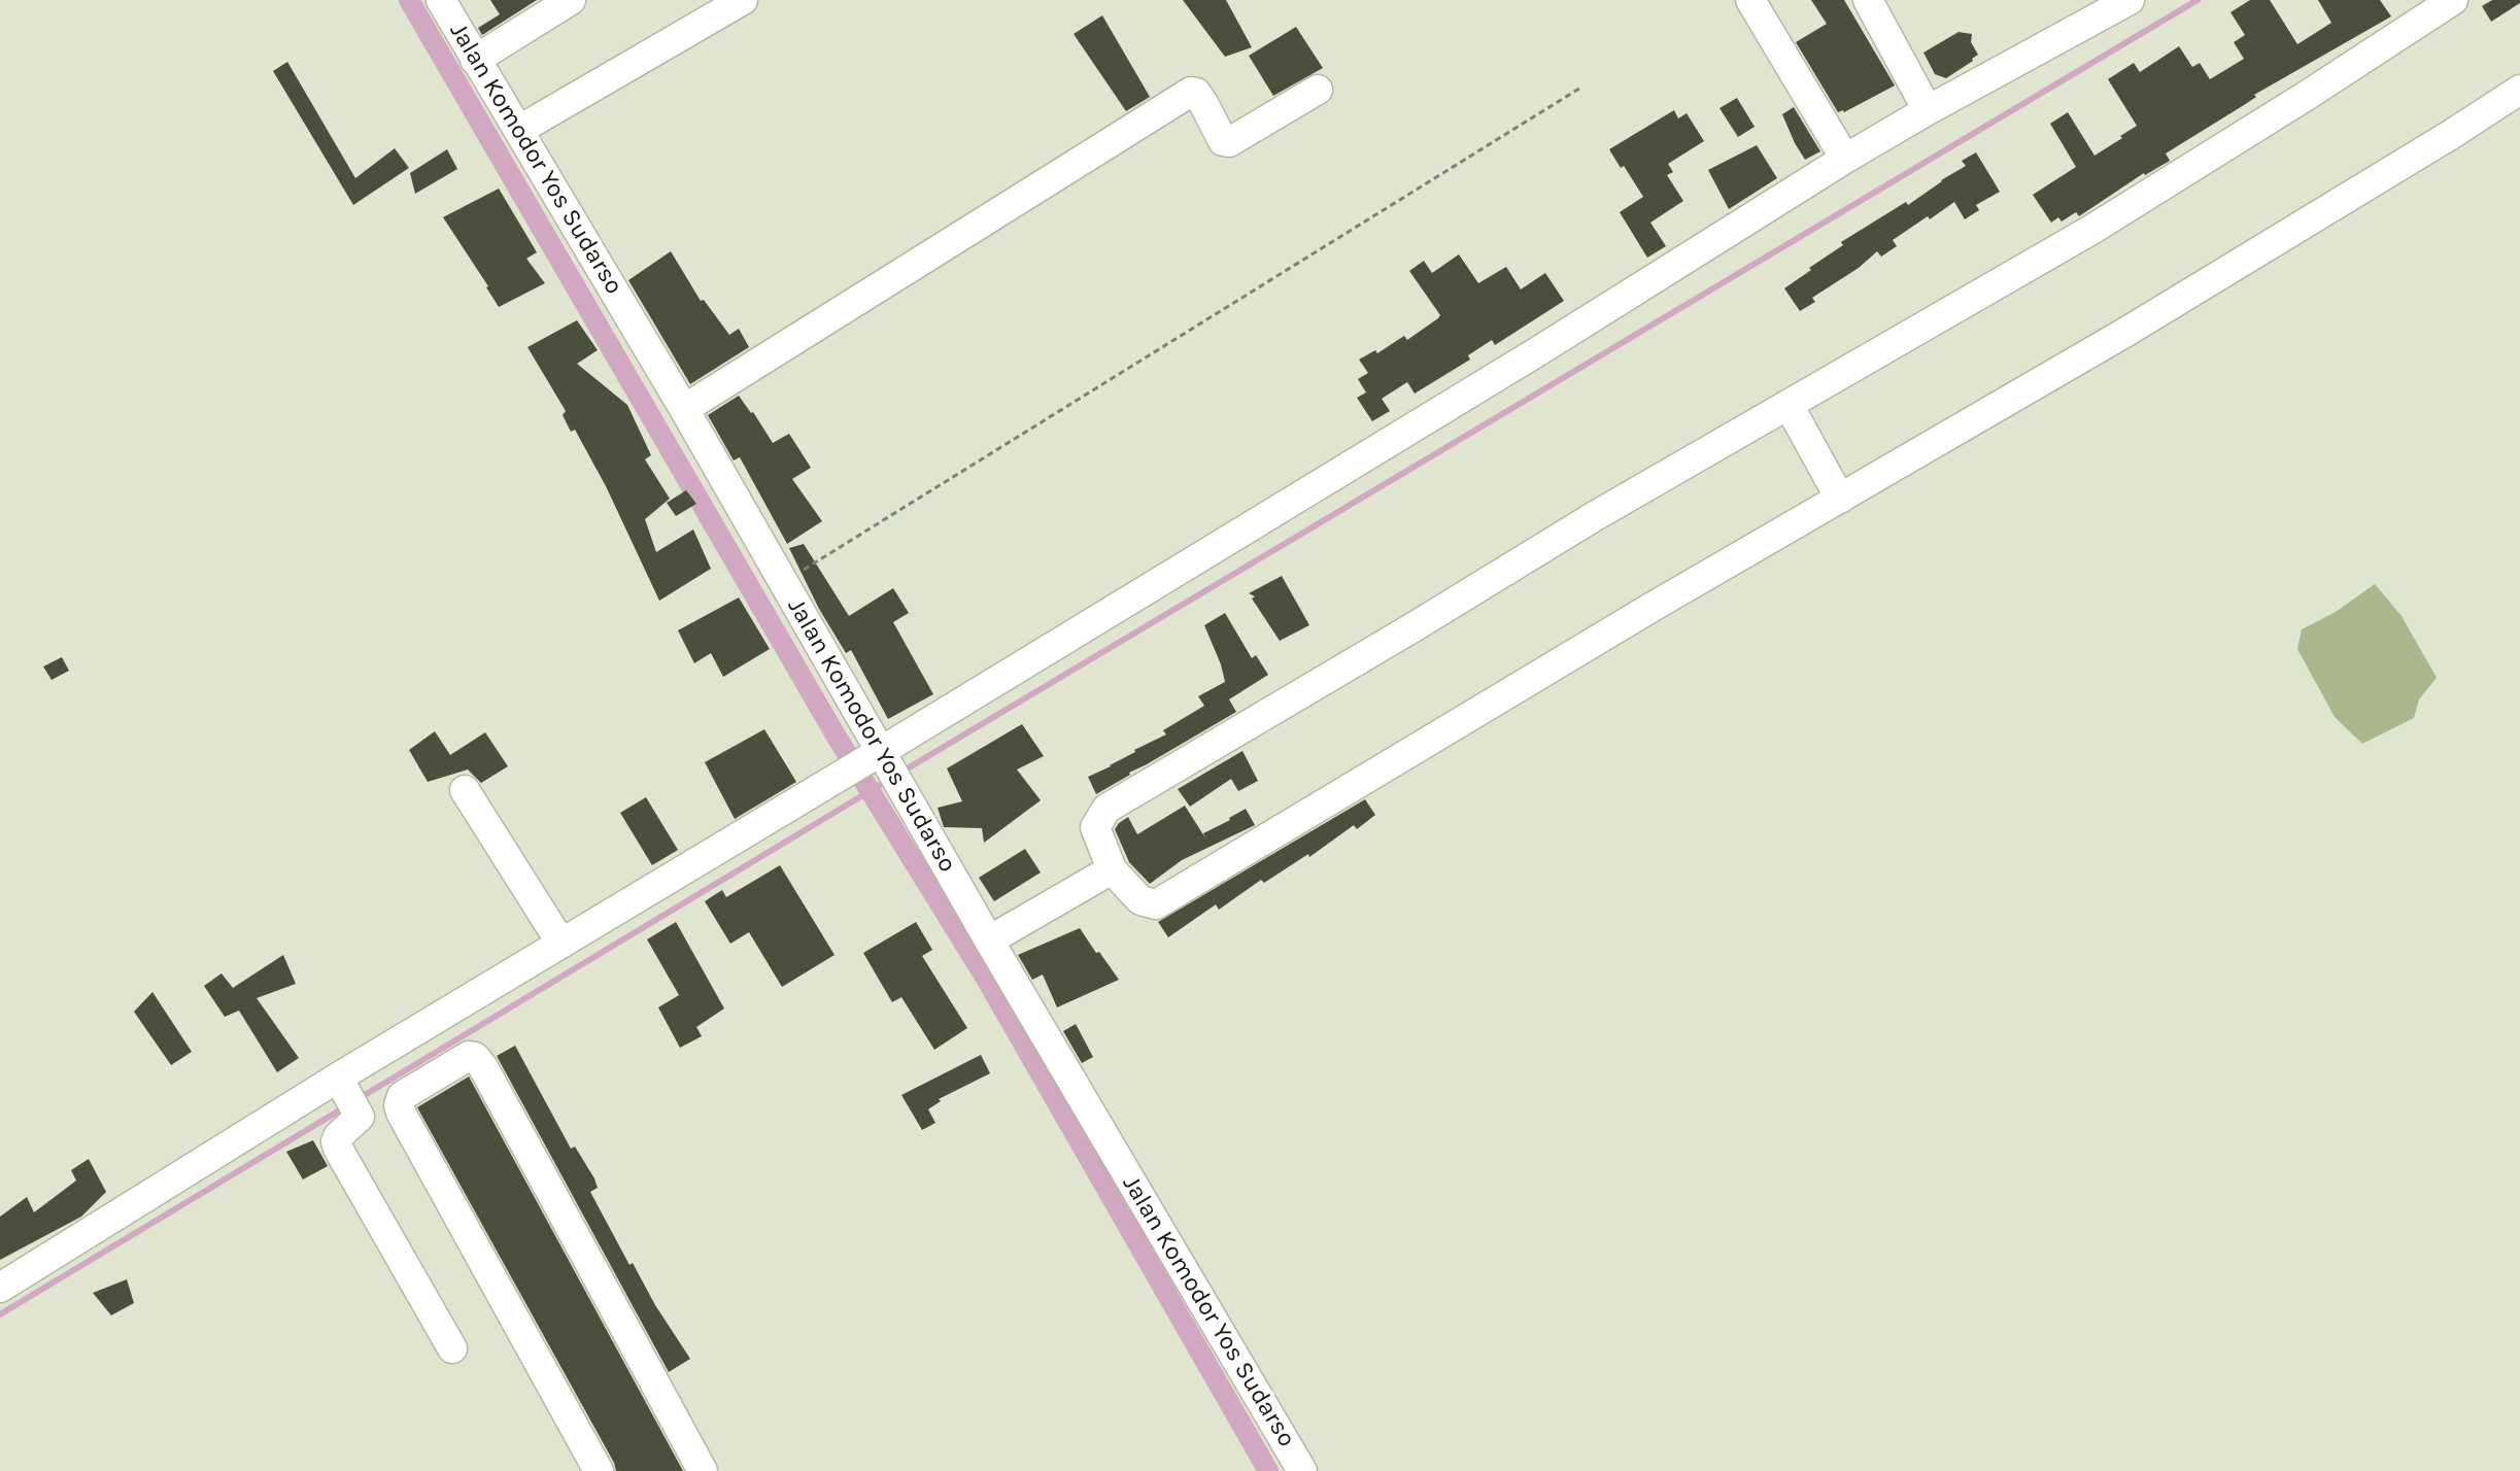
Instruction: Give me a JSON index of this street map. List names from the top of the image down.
{
  "streets": {
    "street": ["Jalan Komodor Yos Sudarso"]
  }
}
